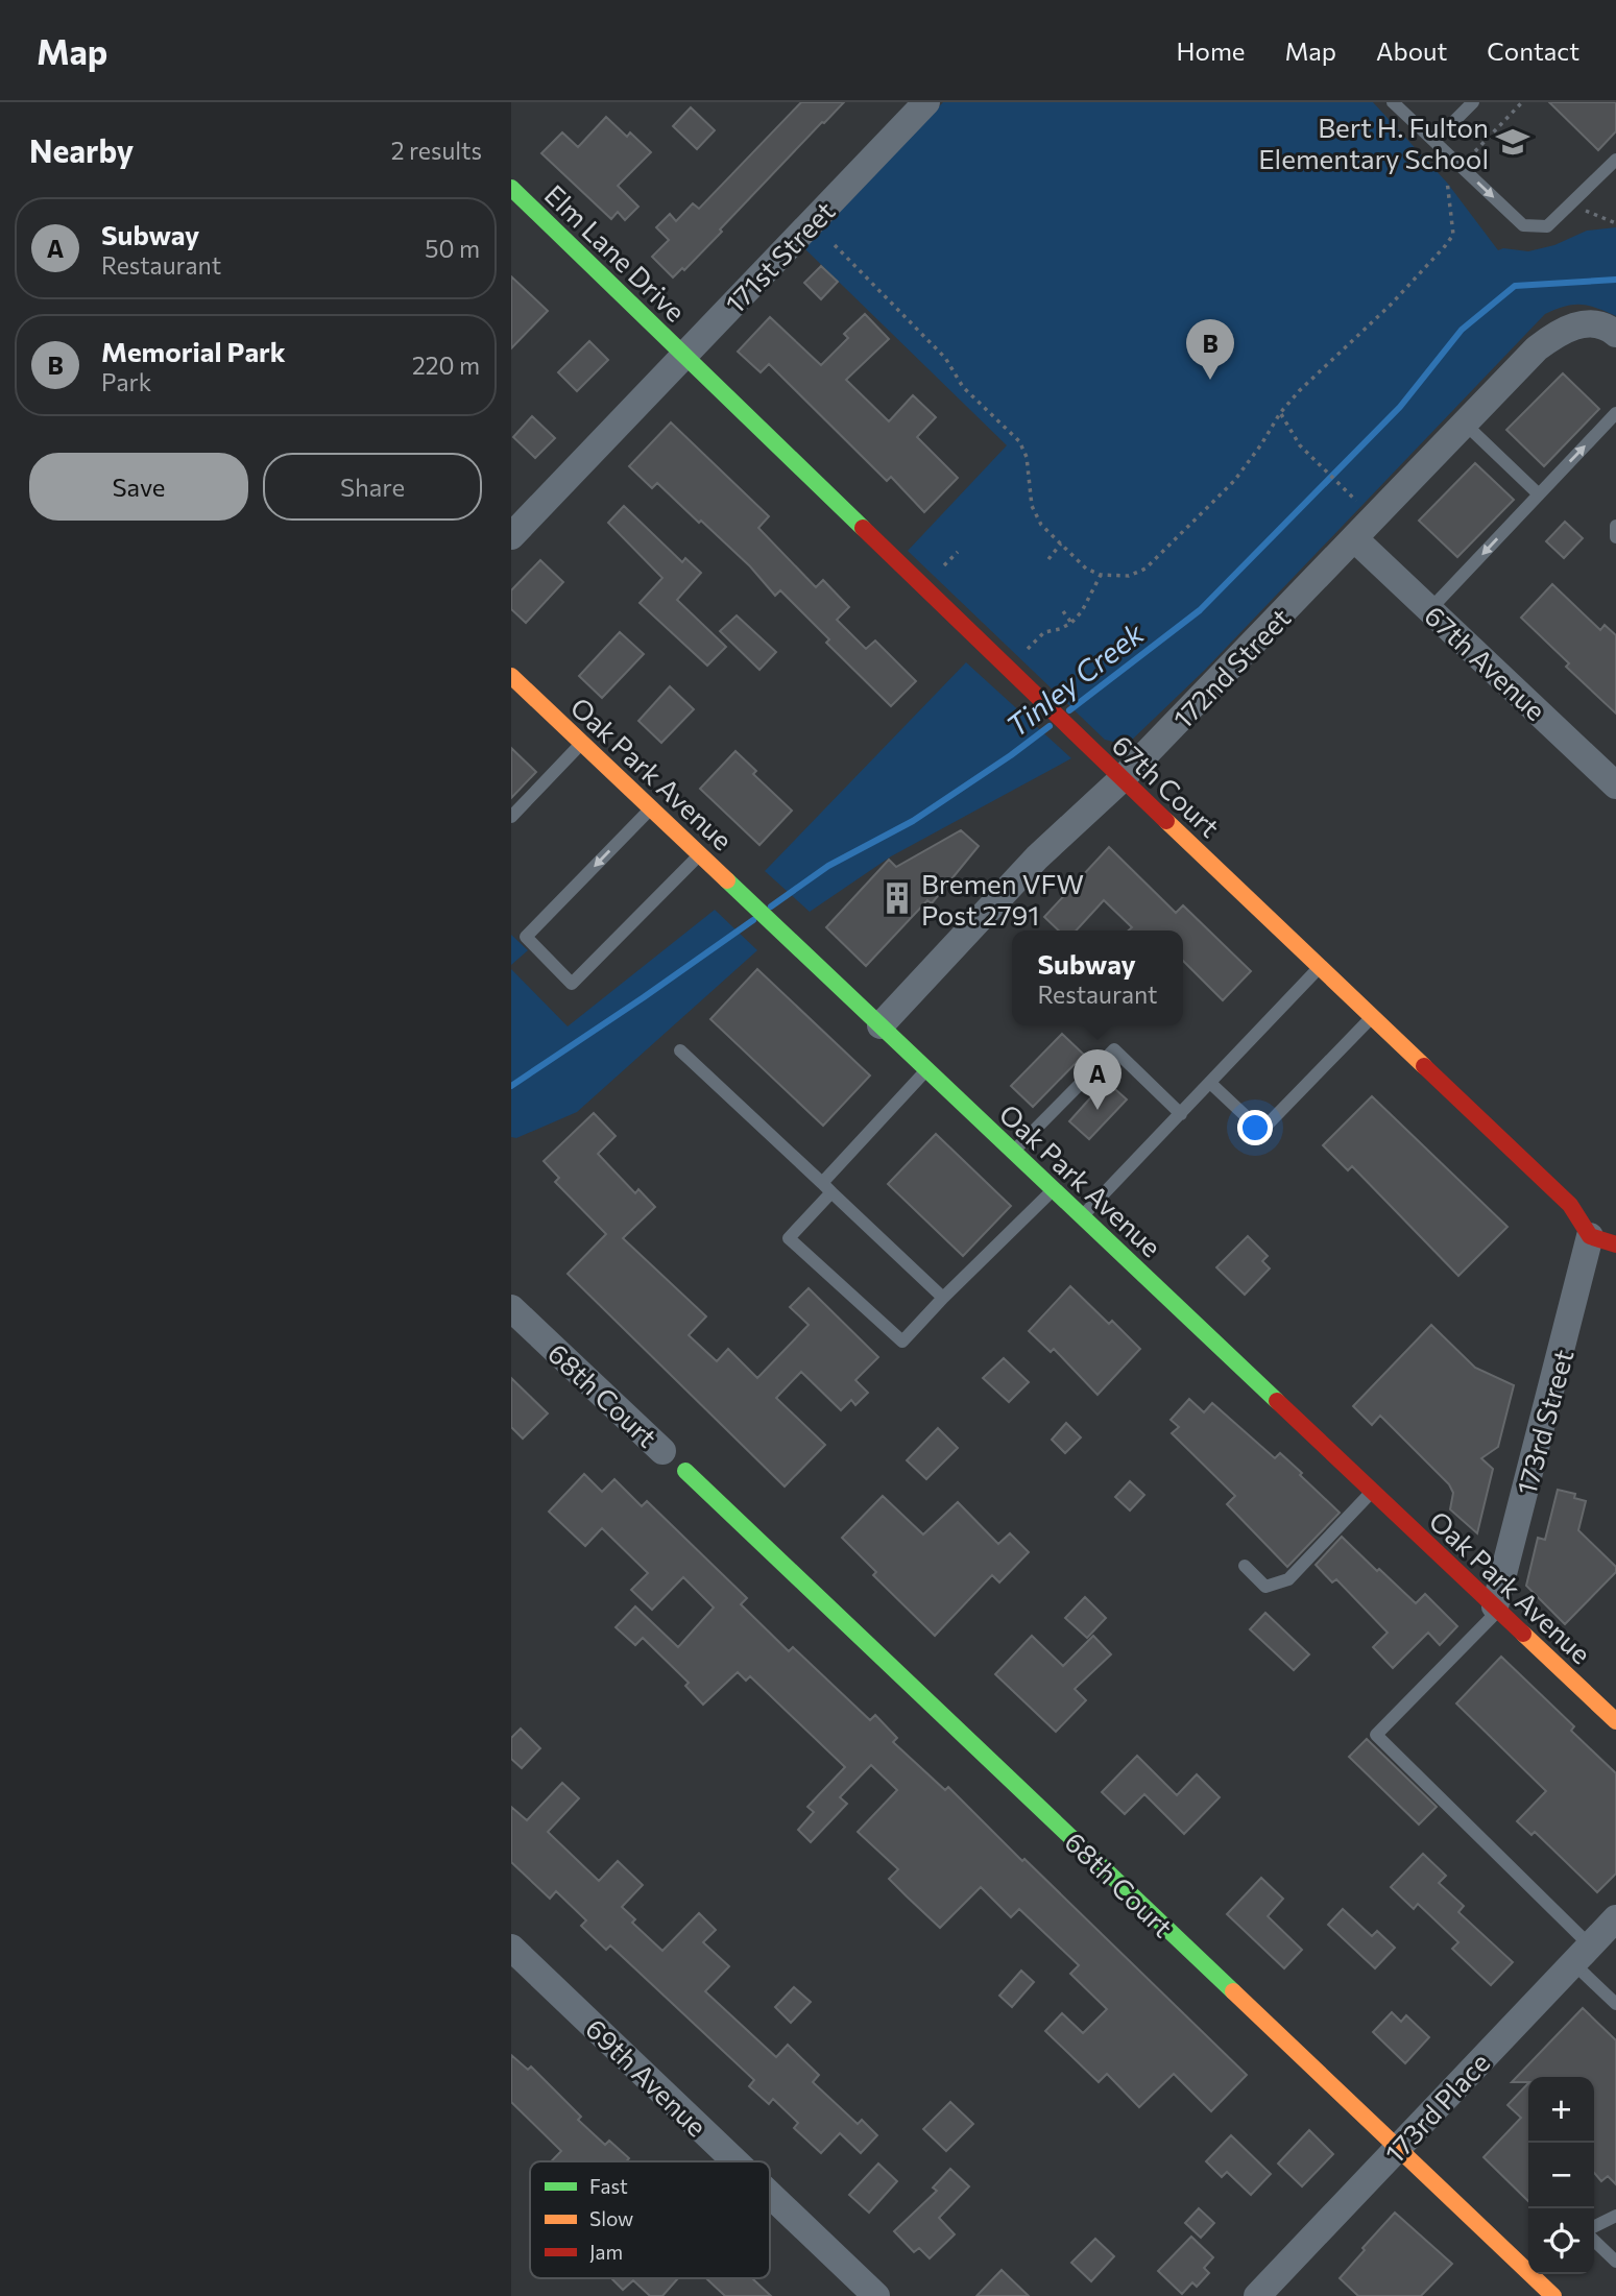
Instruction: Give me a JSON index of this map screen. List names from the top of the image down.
{
  "streets": {
    "street": [
      "Elm Lane Drive",
      "171st Street",
      "67th Avenue",
      "172nd Street",
      "Oak Park Avenue",
      "67th Court",
      "68th Court",
      "173rd Street",
      "69th Avenue",
      "173rd Place"
    ]
  },
  "crossings": [
    ["Elm Lane Drive", "171st Street"],
    ["Elm Lane Drive", "67th Court"],
    ["171st Street", "67th Court"],
    ["67th Avenue", "172nd Street"],
    ["172nd Street", "Oak Park Avenue"],
    ["172nd Street", "67th Court"],
    ["Oak Park Avenue", "173rd Street"],
    ["67th Court", "173rd Street"],
    ["68th Court", "173rd Place"]
  ],
  "water": ["Tinley Creek"],
  "places": {
    "school or university": ["Bert H. Fulton Elementary School"],
    "building": ["Bremen VFW Post 2791"]
  },
  "legend": ["Fast", "Slow", "Jam"],
  "page": {
    "header": "Map",
    "nav": [
      "Home",
      "Map",
      "About",
      "Contact"
    ],
    "heading": ["Nearby", "2 results"],
    "list": [
      {
        "mark": "A",
        "name": "Subway",
        "note": "Restaurant",
        "value": "50 m"
      },
      {
        "mark": "B",
        "name": "Memorial Park",
        "note": "Park",
        "value": "220 m"
      }
    ],
    "pins": ["B", "A"],
    "buttons": ["Save", "Share"],
    "popup": ["Subway", "Restaurant"],
    "map_buttons": ["+", "−"]
  }
}
